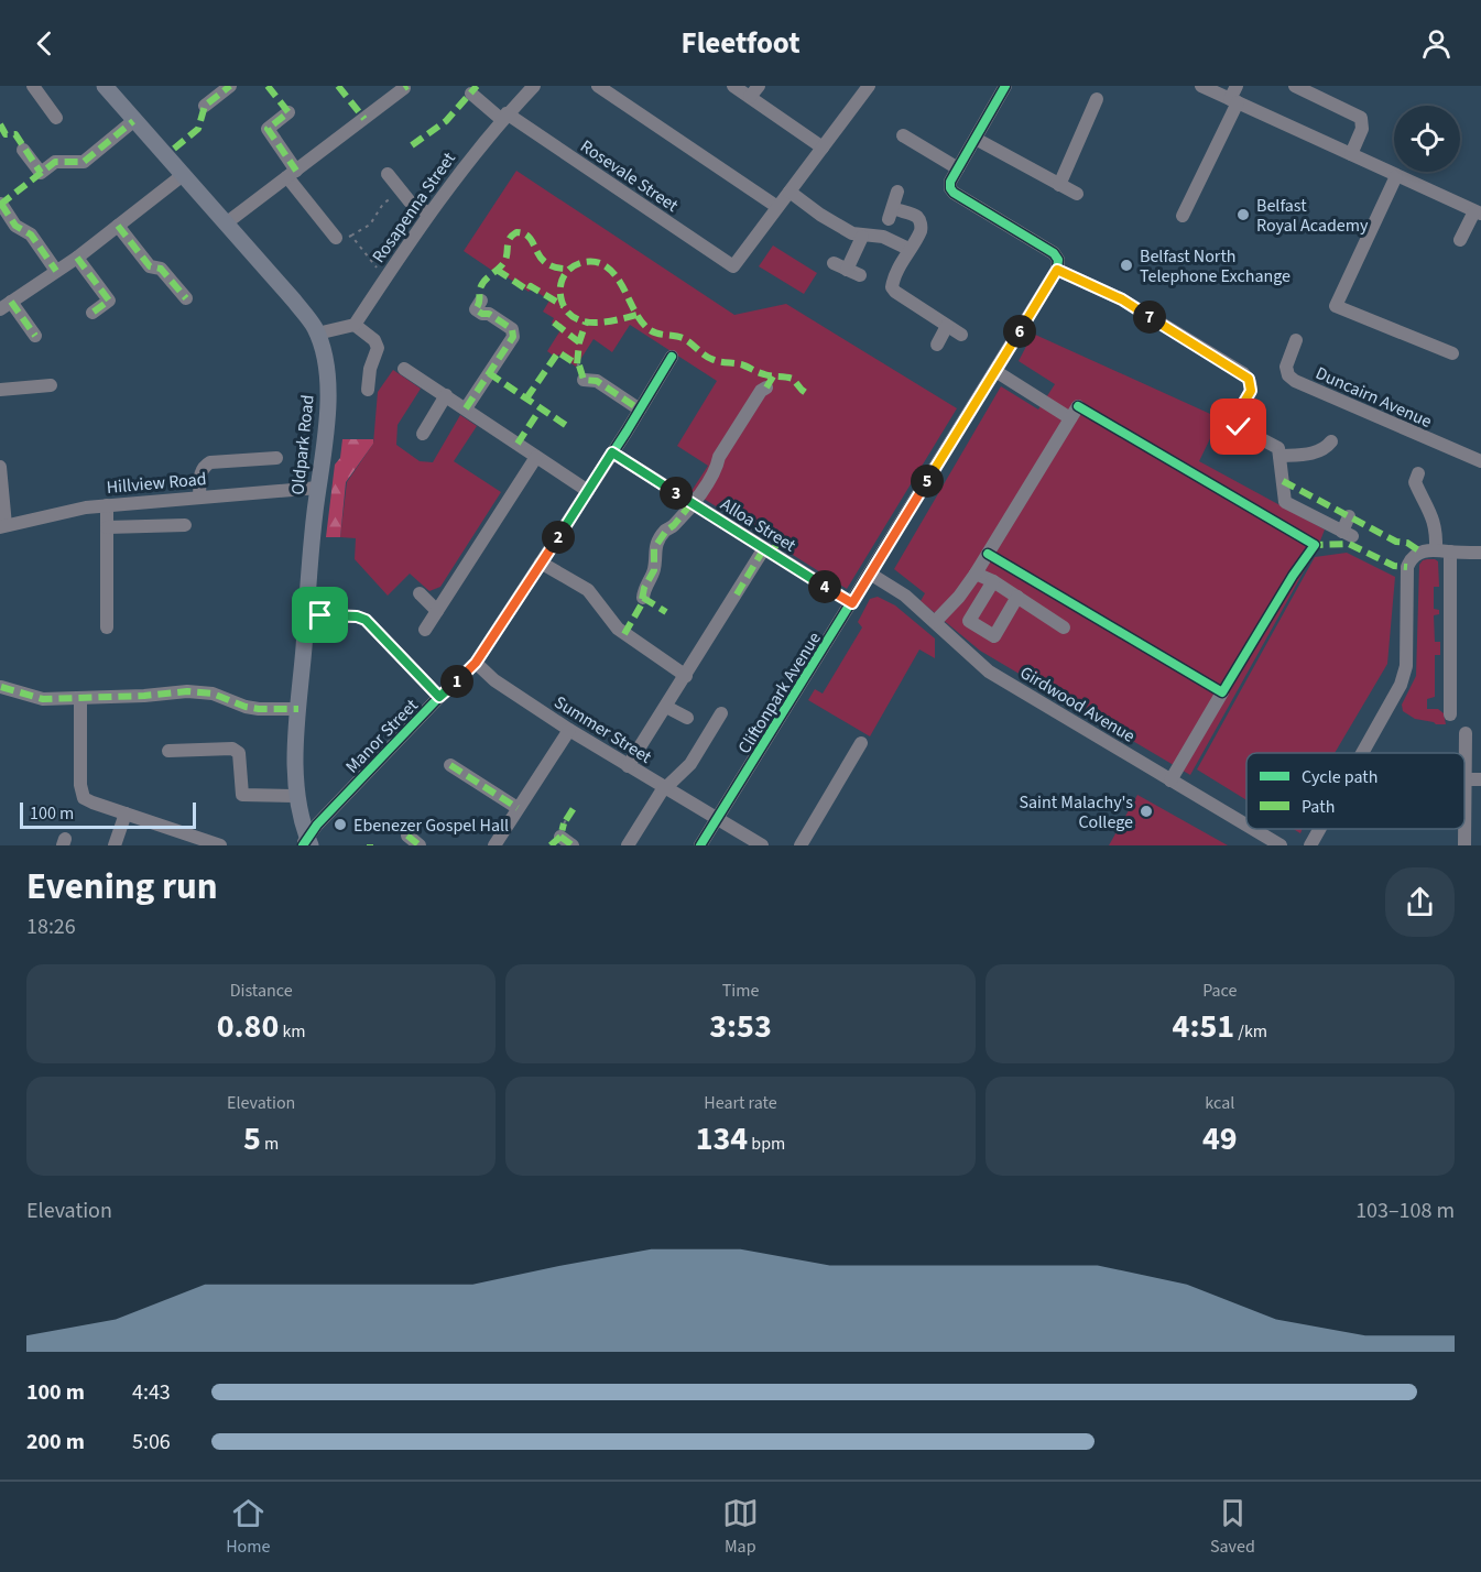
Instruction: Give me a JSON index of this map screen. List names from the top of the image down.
{
  "streets": {
    "main road": ["Oldpark Road"],
    "street": [
      "Rosevale Street",
      "Rosapenna Street",
      "Duncairn Avenue",
      "Hillview Road",
      "Alloa Street",
      "Cliftonpark Avenue",
      "Girdwood Avenue",
      "Summer Street",
      "Manor Street"
    ]
  },
  "crossings": [
    ["Rosevale Street", "Rosapenna Street"],
    ["Oldpark Road", "Hillview Road"],
    ["Oldpark Road", "Manor Street"],
    ["Alloa Street", "Cliftonpark Avenue"],
    ["Alloa Street", "Manor Street"],
    ["Cliftonpark Avenue", "Girdwood Avenue"],
    ["Cliftonpark Avenue", "Summer Street"],
    ["Summer Street", "Manor Street"]
  ],
  "places": [
    "Belfast Royal Academy",
    "Belfast North Telephone Exchange",
    "Saint Malachy's College",
    "Ebenezer Gospel Hall"
  ],
  "legend": ["Cycle path", "Path"],
  "scale_bar": "100 m",
  "page": {
    "header": "Fleetfoot",
    "pins": [
      "7",
      "6",
      "5",
      "3",
      "2",
      "4",
      "1"
    ],
    "scale": "100 m",
    "heading": ["Evening run", "18:26"],
    "stats": [
      ["Distance", "0.80 km"],
      ["Time", "3:53"],
      ["Pace", "4:51 /km"],
      ["Elevation", "5 m"],
      ["Heart rate", "134 bpm"],
      ["kcal", "49"]
    ],
    "chart": ["Elevation", "103–108 m"],
    "list": [
      {
        "name": "100 m",
        "note": "4:43"
      },
      {
        "name": "200 m",
        "note": "5:06"
      }
    ],
    "tabs": ["Home", "Map", "Saved"]
  }
}
